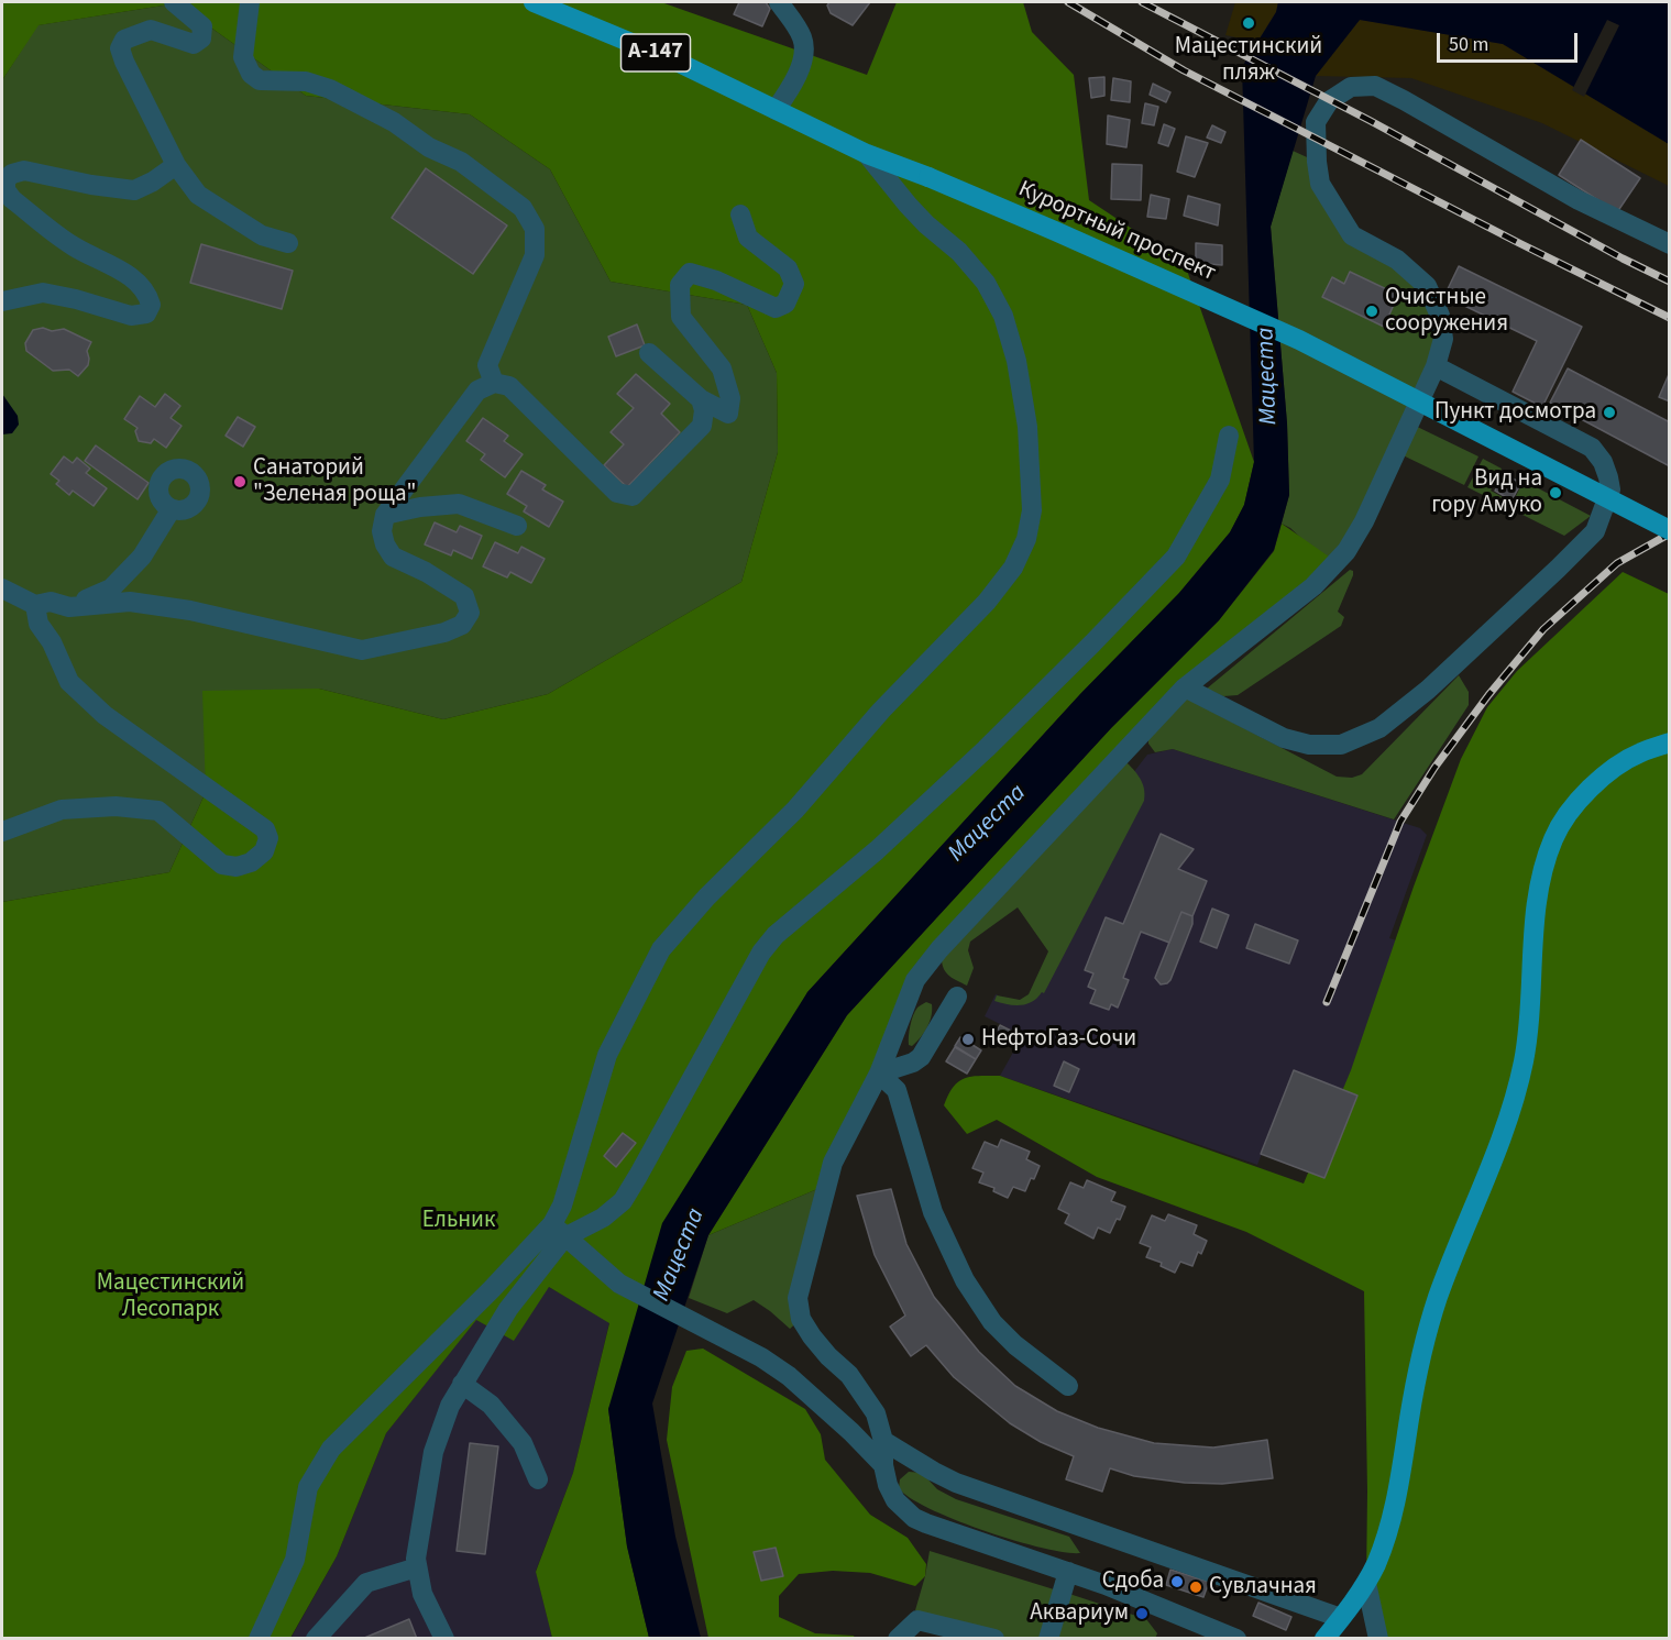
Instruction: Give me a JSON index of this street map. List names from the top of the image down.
{
  "streets": {
    "main road": ["А-147", "Курортный проспект"]
  },
  "water": ["Мацеста"],
  "parks": ["Ельник", "Мацестинский Лесопарк"],
  "places": [
    "Мацестинский пляж",
    "Очистные сооружения",
    "Пункт досмотра",
    "Санаторий \"Зеленая роща\"",
    "Вид на гору Амуко",
    "НефтоГаз-Сочи",
    "Сдоба",
    "Сувлачная",
    "Аквариум"
  ],
  "scale_bar": "50 m"
}
